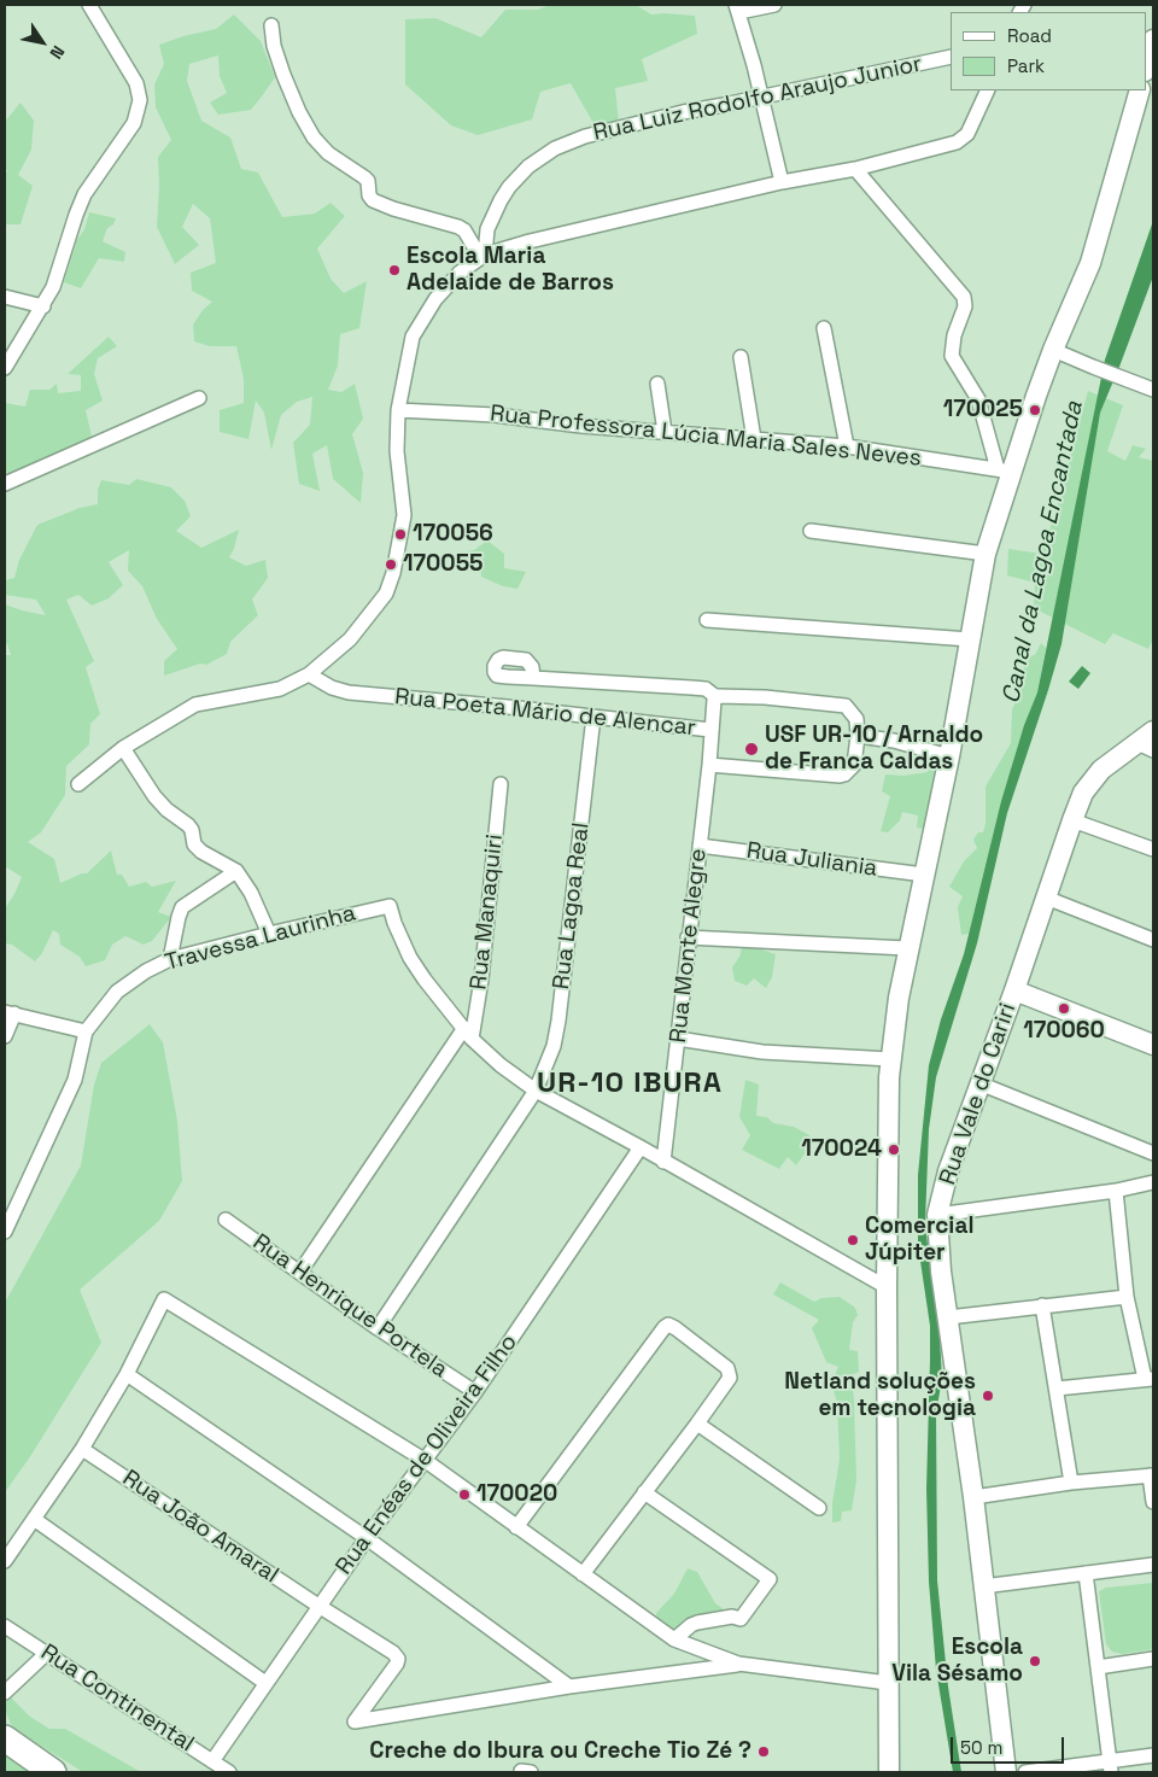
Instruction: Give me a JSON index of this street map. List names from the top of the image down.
{
  "streets": {
    "main road": ["Rua Vale do Cariri"],
    "street": [
      "Rua Luiz Rodolfo Araujo Junior",
      "Rua Professora Lúcia Maria Sales Neves",
      "Rua Poeta Mário de Alencar",
      "Rua Juliania",
      "Rua Lagoa Real",
      "Rua Manaquiri",
      "Travessa Laurinha",
      "Rua Monte Alegre",
      "Rua Henrique Portela",
      "Rua Enéas de Oliveira Filho",
      "Rua João Amaral",
      "Rua Continental"
    ]
  },
  "crossings": [
    ["Rua Poeta Mário de Alencar", "Rua Lagoa Real"],
    ["Rua Poeta Mário de Alencar", "Rua Monte Alegre"],
    ["Rua Juliania", "Rua Monte Alegre"],
    ["Rua Lagoa Real", "Rua Henrique Portela"],
    ["Rua Manaquiri", "Travessa Laurinha"],
    ["Rua Henrique Portela", "Rua Enéas de Oliveira Filho"],
    ["Rua Enéas de Oliveira Filho", "Rua João Amaral"],
    ["Rua Enéas de Oliveira Filho", "Rua Continental"]
  ],
  "districts": ["UR-10 IBURA"],
  "water": ["Canal da Lagoa Encantada"],
  "places": [
    "Escola Maria Adelaide de Barros",
    "170025",
    "170056",
    "170055",
    "USF UR-10 / Arnaldo de Franca Caldas",
    "170060",
    "170024",
    "Comercial Júpiter",
    "Netland soluções em tecnologia",
    "170020",
    "Escola Vila Sésamo",
    "Creche do Ibura ou Creche Tio Zé ?"
  ],
  "legend": ["Road", "Park"],
  "scale_bar": "50 m",
  "north": "bottom right"
}
